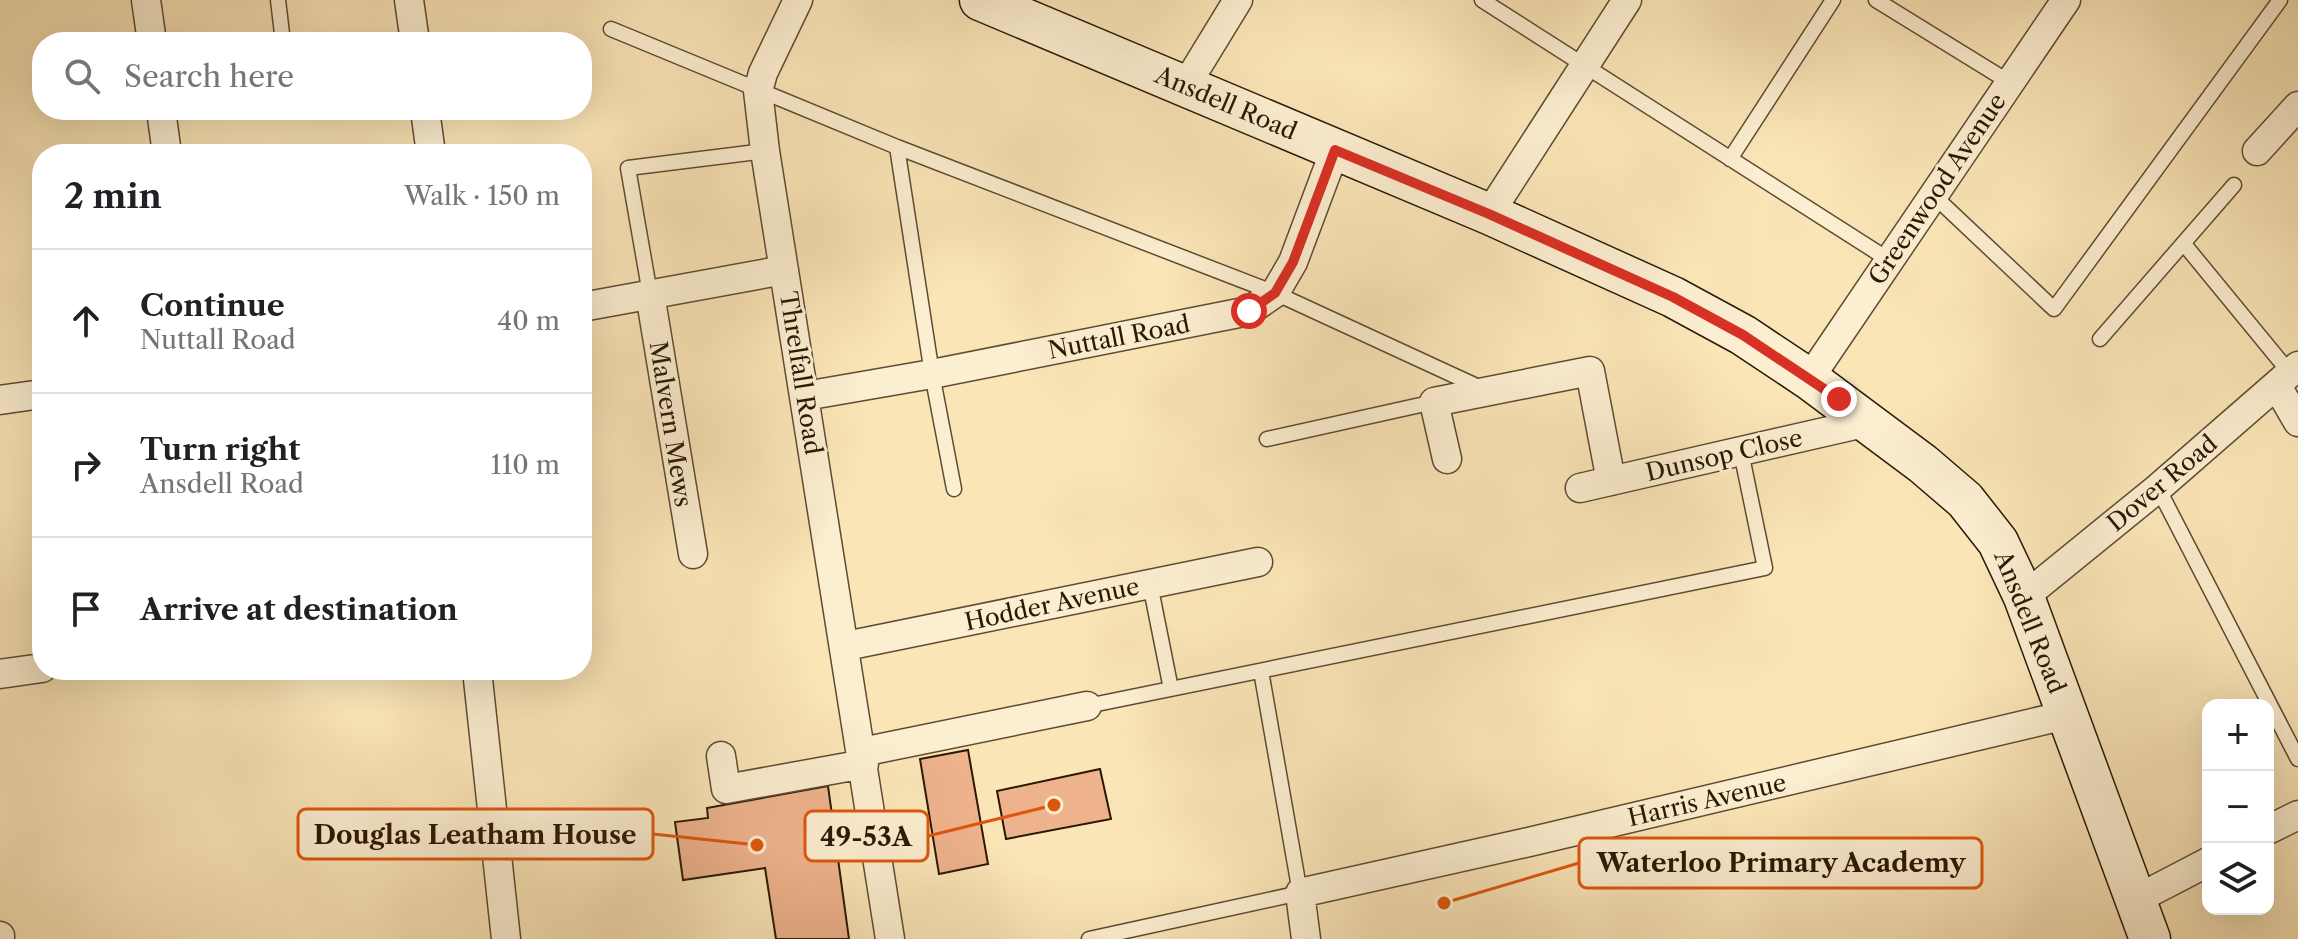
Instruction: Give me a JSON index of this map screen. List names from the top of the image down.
{
  "streets": {
    "main road": ["Ansdell Road"],
    "street": [
      "Greenwood Avenue",
      "Nuttall Road",
      "Threlfall Road",
      "Malvern Mews",
      "Dunsop Close",
      "Dover Road",
      "Hodder Avenue",
      "Harris Avenue"
    ]
  },
  "crossings": [
    ["Ansdell Road", "Greenwood Avenue"],
    ["Ansdell Road", "Dunsop Close"],
    ["Ansdell Road", "Dover Road"],
    ["Ansdell Road", "Harris Avenue"],
    ["Nuttall Road", "Threlfall Road"],
    ["Threlfall Road", "Hodder Avenue"]
  ],
  "places": ["49-53A", "Douglas Leatham House", "Waterloo Primary Academy"],
  "page": {
    "search": "Search here",
    "heading": ["2 min", "Walk · 150 m"],
    "list": [
      ["Continue", "Nuttall Road", "40 m"],
      ["Turn right", "Ansdell Road", "110 m"],
      "Arrive at destination"
    ],
    "map_buttons": ["+", "−"]
  }
}
